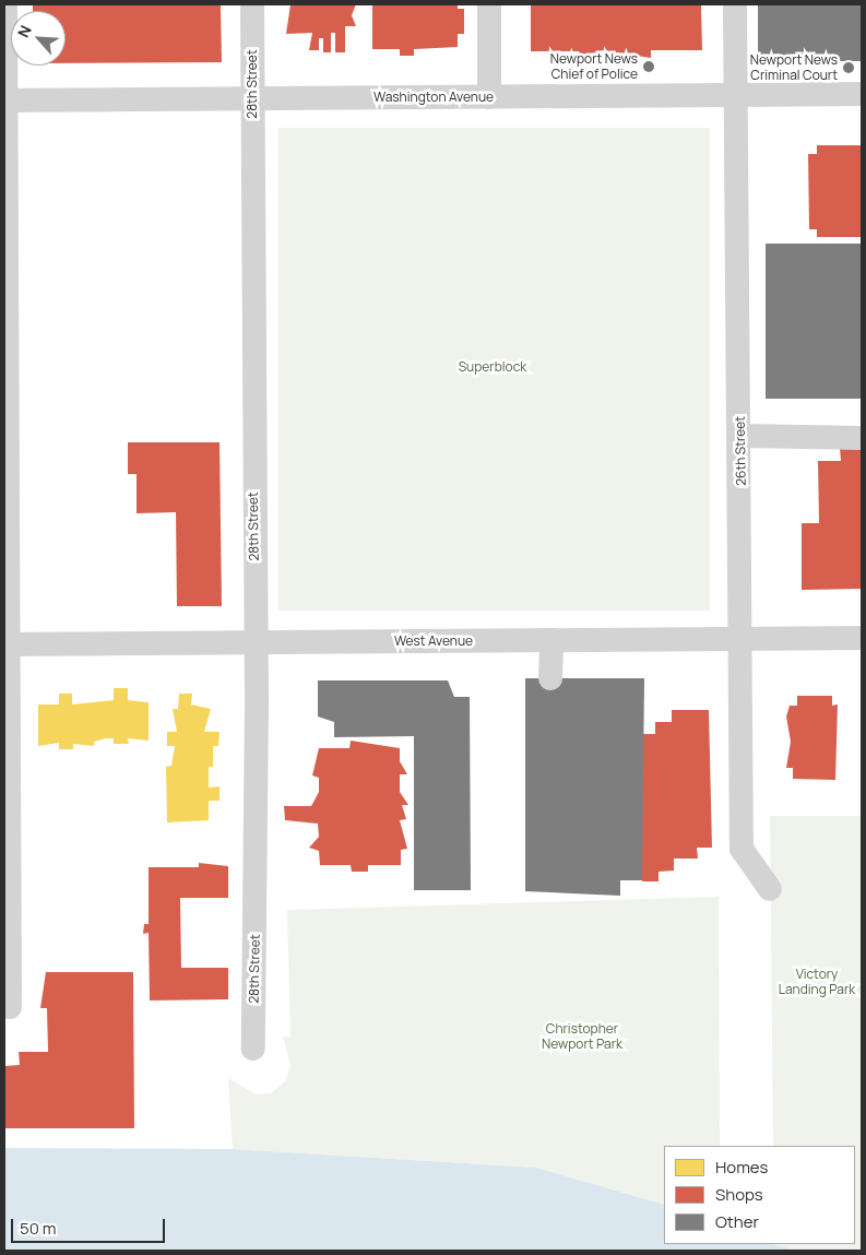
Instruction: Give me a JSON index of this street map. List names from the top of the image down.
{
  "streets": {
    "street": [
      "28th Street",
      "Washington Avenue",
      "26th Street",
      "West Avenue"
    ]
  },
  "crossings": [
    ["28th Street", "Washington Avenue"],
    ["28th Street", "West Avenue"],
    ["Washington Avenue", "26th Street"],
    ["26th Street", "West Avenue"]
  ],
  "parks": ["Superblock", "Victory Landing Park", "Christopher Newport Park"],
  "places": ["Newport News Chief of Police", "Newport News Criminal Court"],
  "legend": ["Homes", "Shops", "Other"],
  "scale_bar": "50 m",
  "north": "top left"
}
